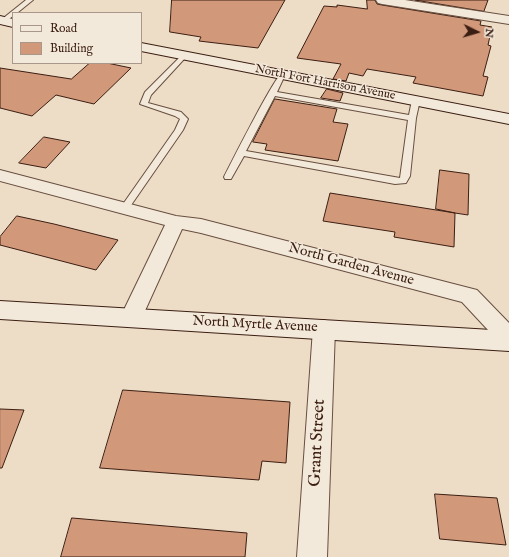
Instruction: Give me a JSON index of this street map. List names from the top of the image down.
{
  "streets": {
    "street": [
      "North Fort Harrison Avenue",
      "North Garden Avenue",
      "North Myrtle Avenue",
      "Grant Street"
    ]
  },
  "crossings": [
    ["North Garden Avenue", "North Myrtle Avenue"],
    ["North Myrtle Avenue", "Grant Street"]
  ],
  "legend": ["Road", "Building"],
  "north": "right"
}
